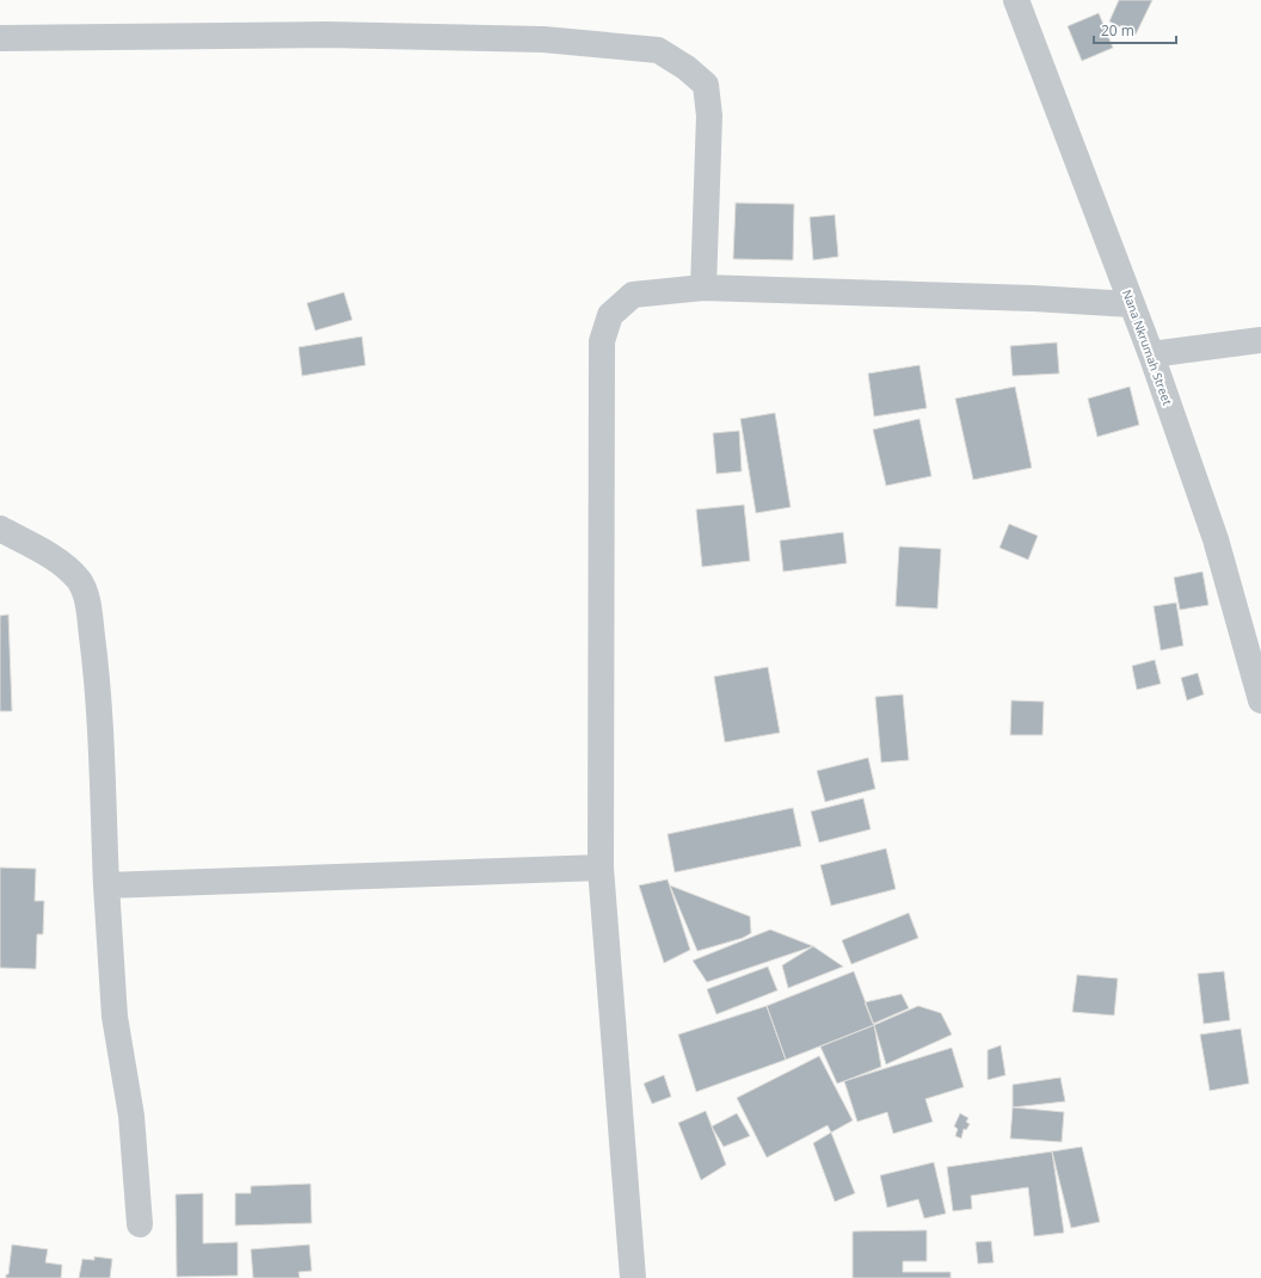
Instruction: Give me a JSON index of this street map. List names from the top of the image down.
{
  "streets": {
    "street": ["Nana Nkrumah Street"]
  },
  "scale_bar": "20 m"
}
